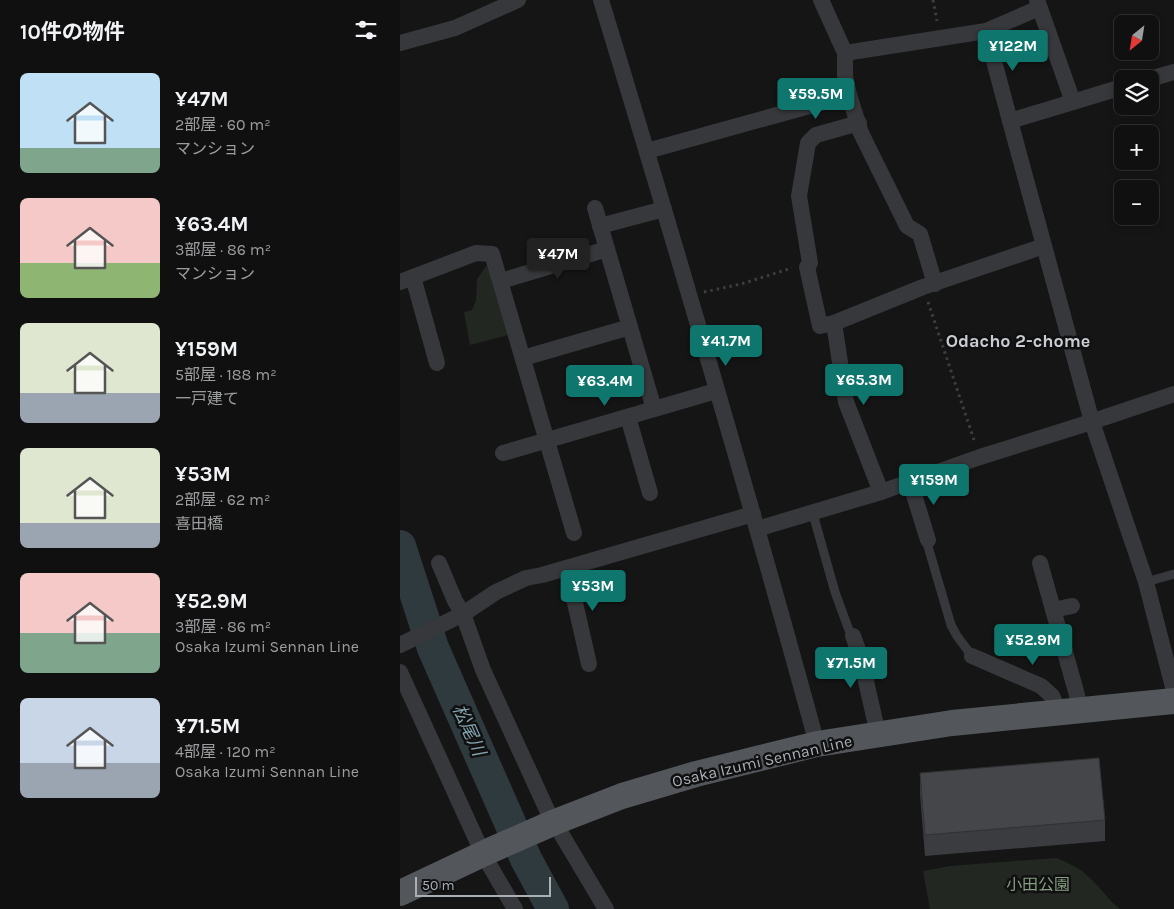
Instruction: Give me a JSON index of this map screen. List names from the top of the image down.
{
  "streets": {
    "main road": ["Osaka Izumi Sennan Line"]
  },
  "districts": ["Odacho 2-chome"],
  "water": ["松尾川"],
  "parks": ["小田公園"],
  "scale_bar": "50 m",
  "north": "bottom left",
  "page": {
    "heading": "10件の物件",
    "map_buttons": ["+", "−"],
    "price": [
      "¥122M",
      "¥59.5M",
      "¥47M",
      "¥41.7M",
      "¥65.3M",
      "¥63.4M",
      "¥159M",
      "¥53M",
      "¥52.9M",
      "¥71.5M"
    ],
    "list": [
      {
        "name": "¥47M",
        "note": "2部屋 · 60 m² · マンション"
      },
      {
        "name": "¥63.4M",
        "note": "3部屋 · 86 m² · マンション"
      },
      {
        "name": "¥159M",
        "note": "5部屋 · 188 m² · 一戸建て"
      },
      {
        "name": "¥53M",
        "note": "2部屋 · 62 m² · 喜田橋"
      },
      {
        "name": "¥52.9M",
        "note": "3部屋 · 86 m² · Osaka Izumi Sennan Line"
      },
      {
        "name": "¥71.5M",
        "note": "4部屋 · 120 m² · Osaka Izumi Sennan Line"
      }
    ],
    "scale": "50 m"
  }
}
